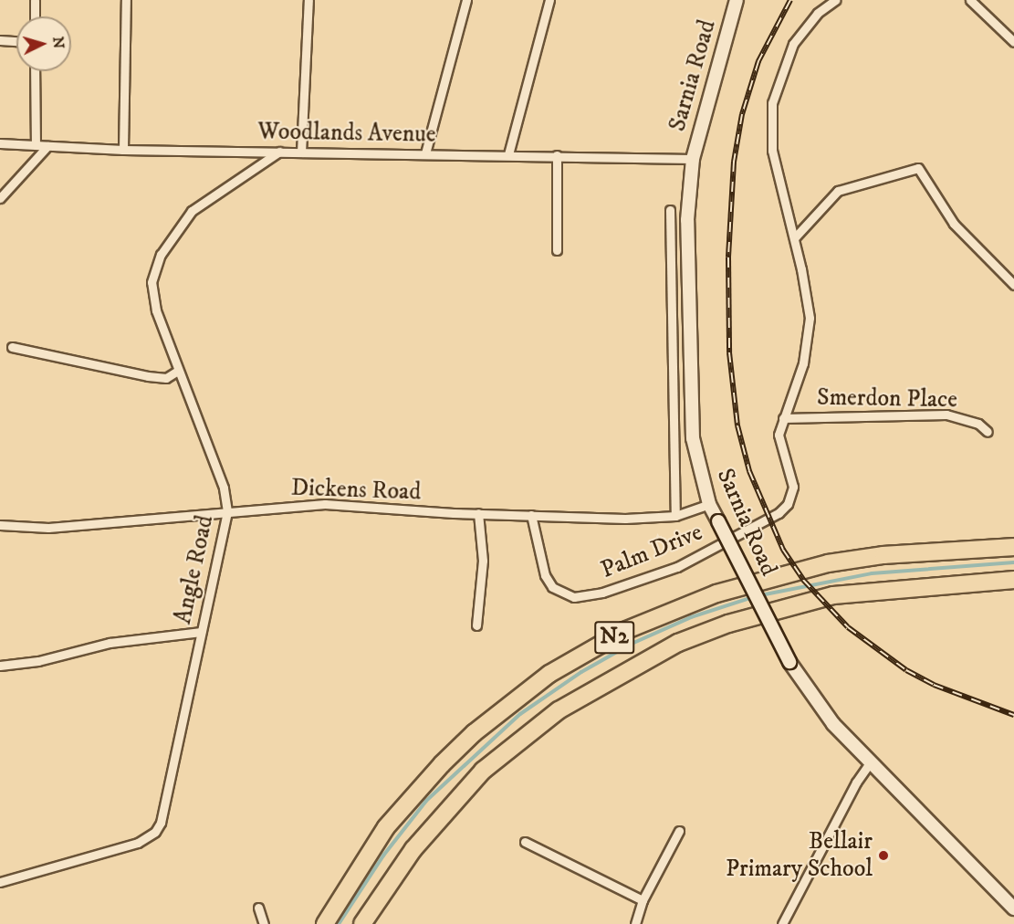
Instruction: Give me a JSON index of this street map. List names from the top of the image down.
{
  "streets": {
    "highway": ["N2"],
    "main road": ["Sarnia Road"],
    "street": [
      "Woodlands Avenue",
      "Smerdon Place",
      "Dickens Road",
      "Palm Drive",
      "Angle Road"
    ]
  },
  "crossings": [
    ["Sarnia Road", "Woodlands Avenue"],
    ["Sarnia Road", "Dickens Road"],
    ["Woodlands Avenue", "Angle Road"],
    ["Smerdon Place", "Palm Drive"],
    ["Dickens Road", "Palm Drive"],
    ["Dickens Road", "Angle Road"]
  ],
  "places": ["Bellair Primary School"],
  "north": "right"
}
